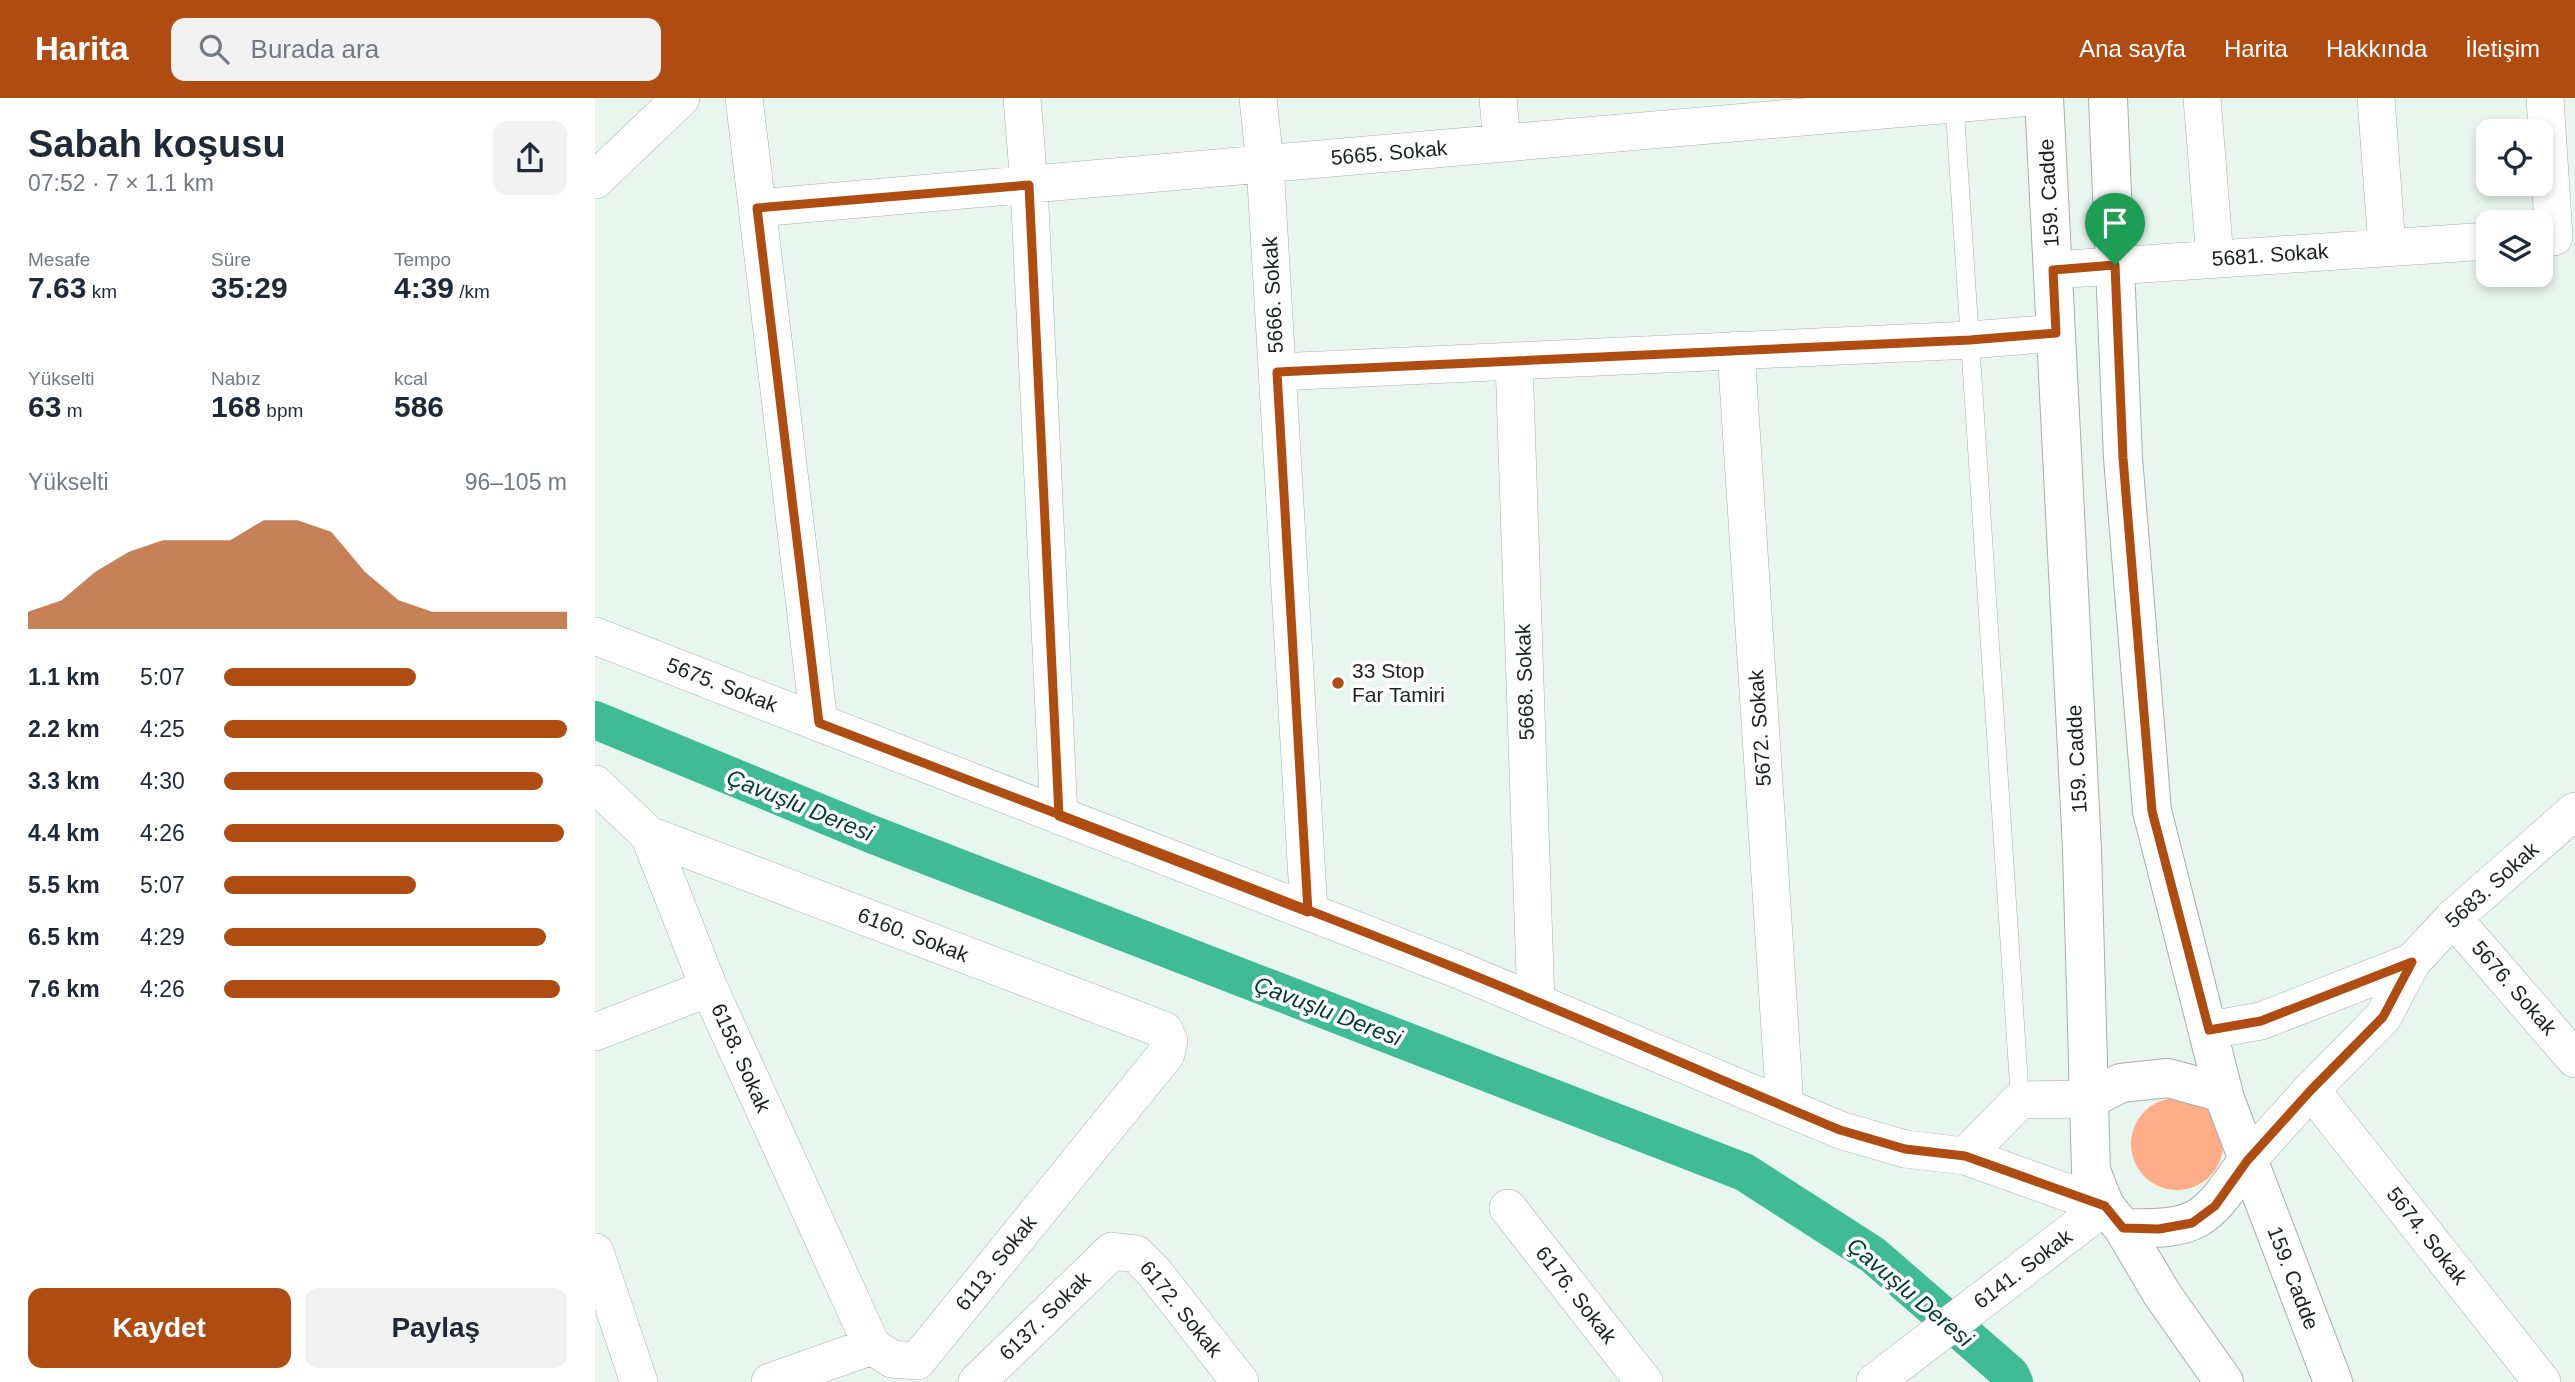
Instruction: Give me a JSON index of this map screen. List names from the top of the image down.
{
  "streets": {
    "main road": ["159. Cadde"],
    "street": [
      "5665. Sokak",
      "5681. Sokak",
      "5666. Sokak",
      "5668. Sokak",
      "5675. Sokak",
      "5672. Sokak",
      "5683. Sokak",
      "6160. Sokak",
      "5676. Sokak",
      "6158. Sokak",
      "5674. Sokak",
      "6113. Sokak",
      "6141. Sokak",
      "6176. Sokak",
      "6172. Sokak",
      "6137. Sokak"
    ]
  },
  "crossings": [
    ["5665. Sokak", "5666. Sokak"],
    ["159. Cadde", "5681. Sokak"],
    ["159. Cadde", "5675. Sokak"],
    ["159. Cadde", "5683. Sokak"],
    ["159. Cadde", "6141. Sokak"],
    ["5666. Sokak", "5675. Sokak"],
    ["5668. Sokak", "5675. Sokak"],
    ["5675. Sokak", "5672. Sokak"],
    ["5675. Sokak", "5683. Sokak"],
    ["5675. Sokak", "6141. Sokak"],
    ["5683. Sokak", "5676. Sokak"],
    ["5683. Sokak", "5674. Sokak"],
    ["5683. Sokak", "6141. Sokak"],
    ["6160. Sokak", "6158. Sokak"],
    ["6160. Sokak", "6113. Sokak"],
    ["6158. Sokak", "6113. Sokak"],
    ["6172. Sokak", "6137. Sokak"]
  ],
  "water": ["Çavuşlu Deresi"],
  "places": ["33 Stop Far Tamiri"],
  "page": {
    "header": "Harita",
    "search": "Burada ara",
    "nav": [
      "Ana sayfa",
      "Harita",
      "Hakkında",
      "İletişim"
    ],
    "heading": ["Sabah koşusu", "07:52 · 7 × 1.1 km"],
    "stats": [
      ["Mesafe", "7.63 km"],
      ["Süre", "35:29"],
      ["Tempo", "4:39 /km"],
      ["Yükselti", "63 m"],
      ["Nabız", "168 bpm"],
      ["kcal", "586"]
    ],
    "chart": ["Yükselti", "96–105 m"],
    "list": [
      {
        "name": "1.1 km",
        "note": "5:07"
      },
      {
        "name": "2.2 km",
        "note": "4:25"
      },
      {
        "name": "3.3 km",
        "note": "4:30"
      },
      {
        "name": "4.4 km",
        "note": "4:26"
      },
      {
        "name": "5.5 km",
        "note": "5:07"
      },
      {
        "name": "6.5 km",
        "note": "4:29"
      },
      {
        "name": "7.6 km",
        "note": "4:26"
      }
    ],
    "buttons": ["Kaydet", "Paylaş"]
  }
}
